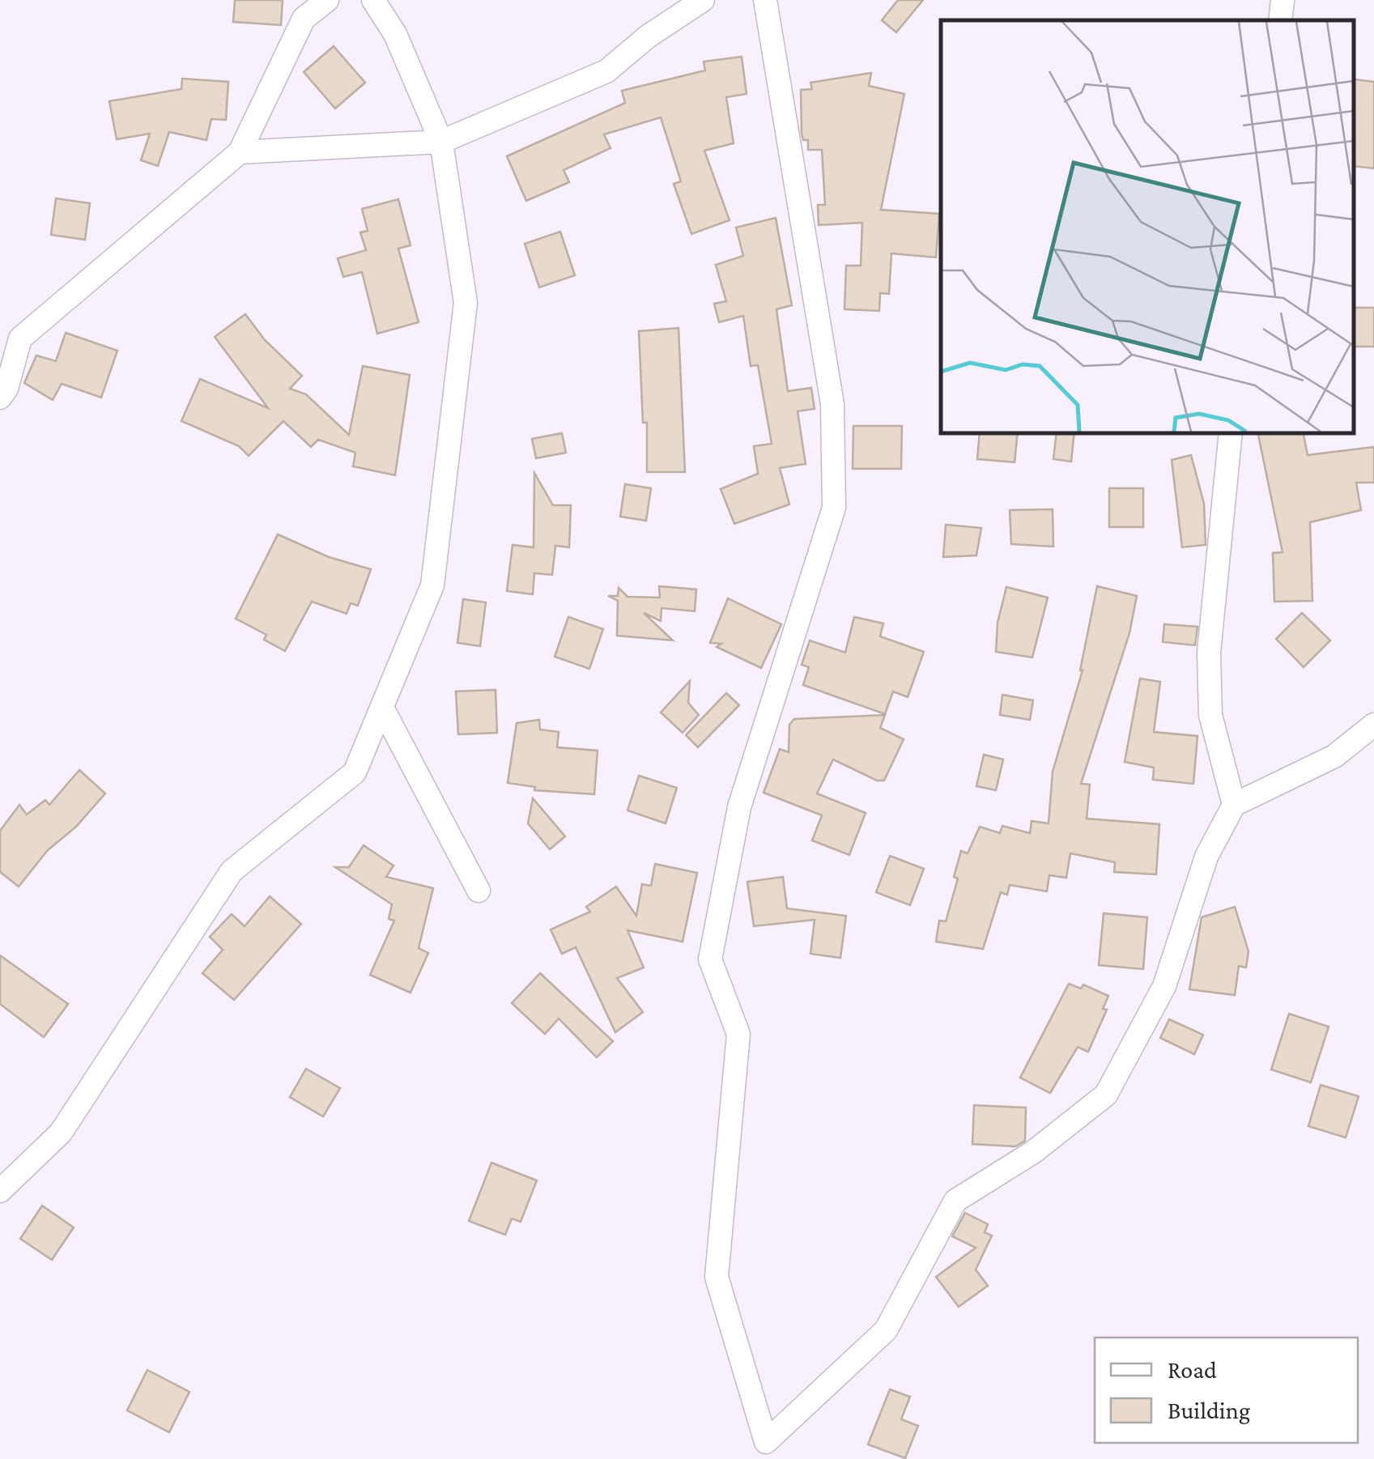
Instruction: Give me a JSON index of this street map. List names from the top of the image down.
{
  "legend": ["Road", "Building"]
}
